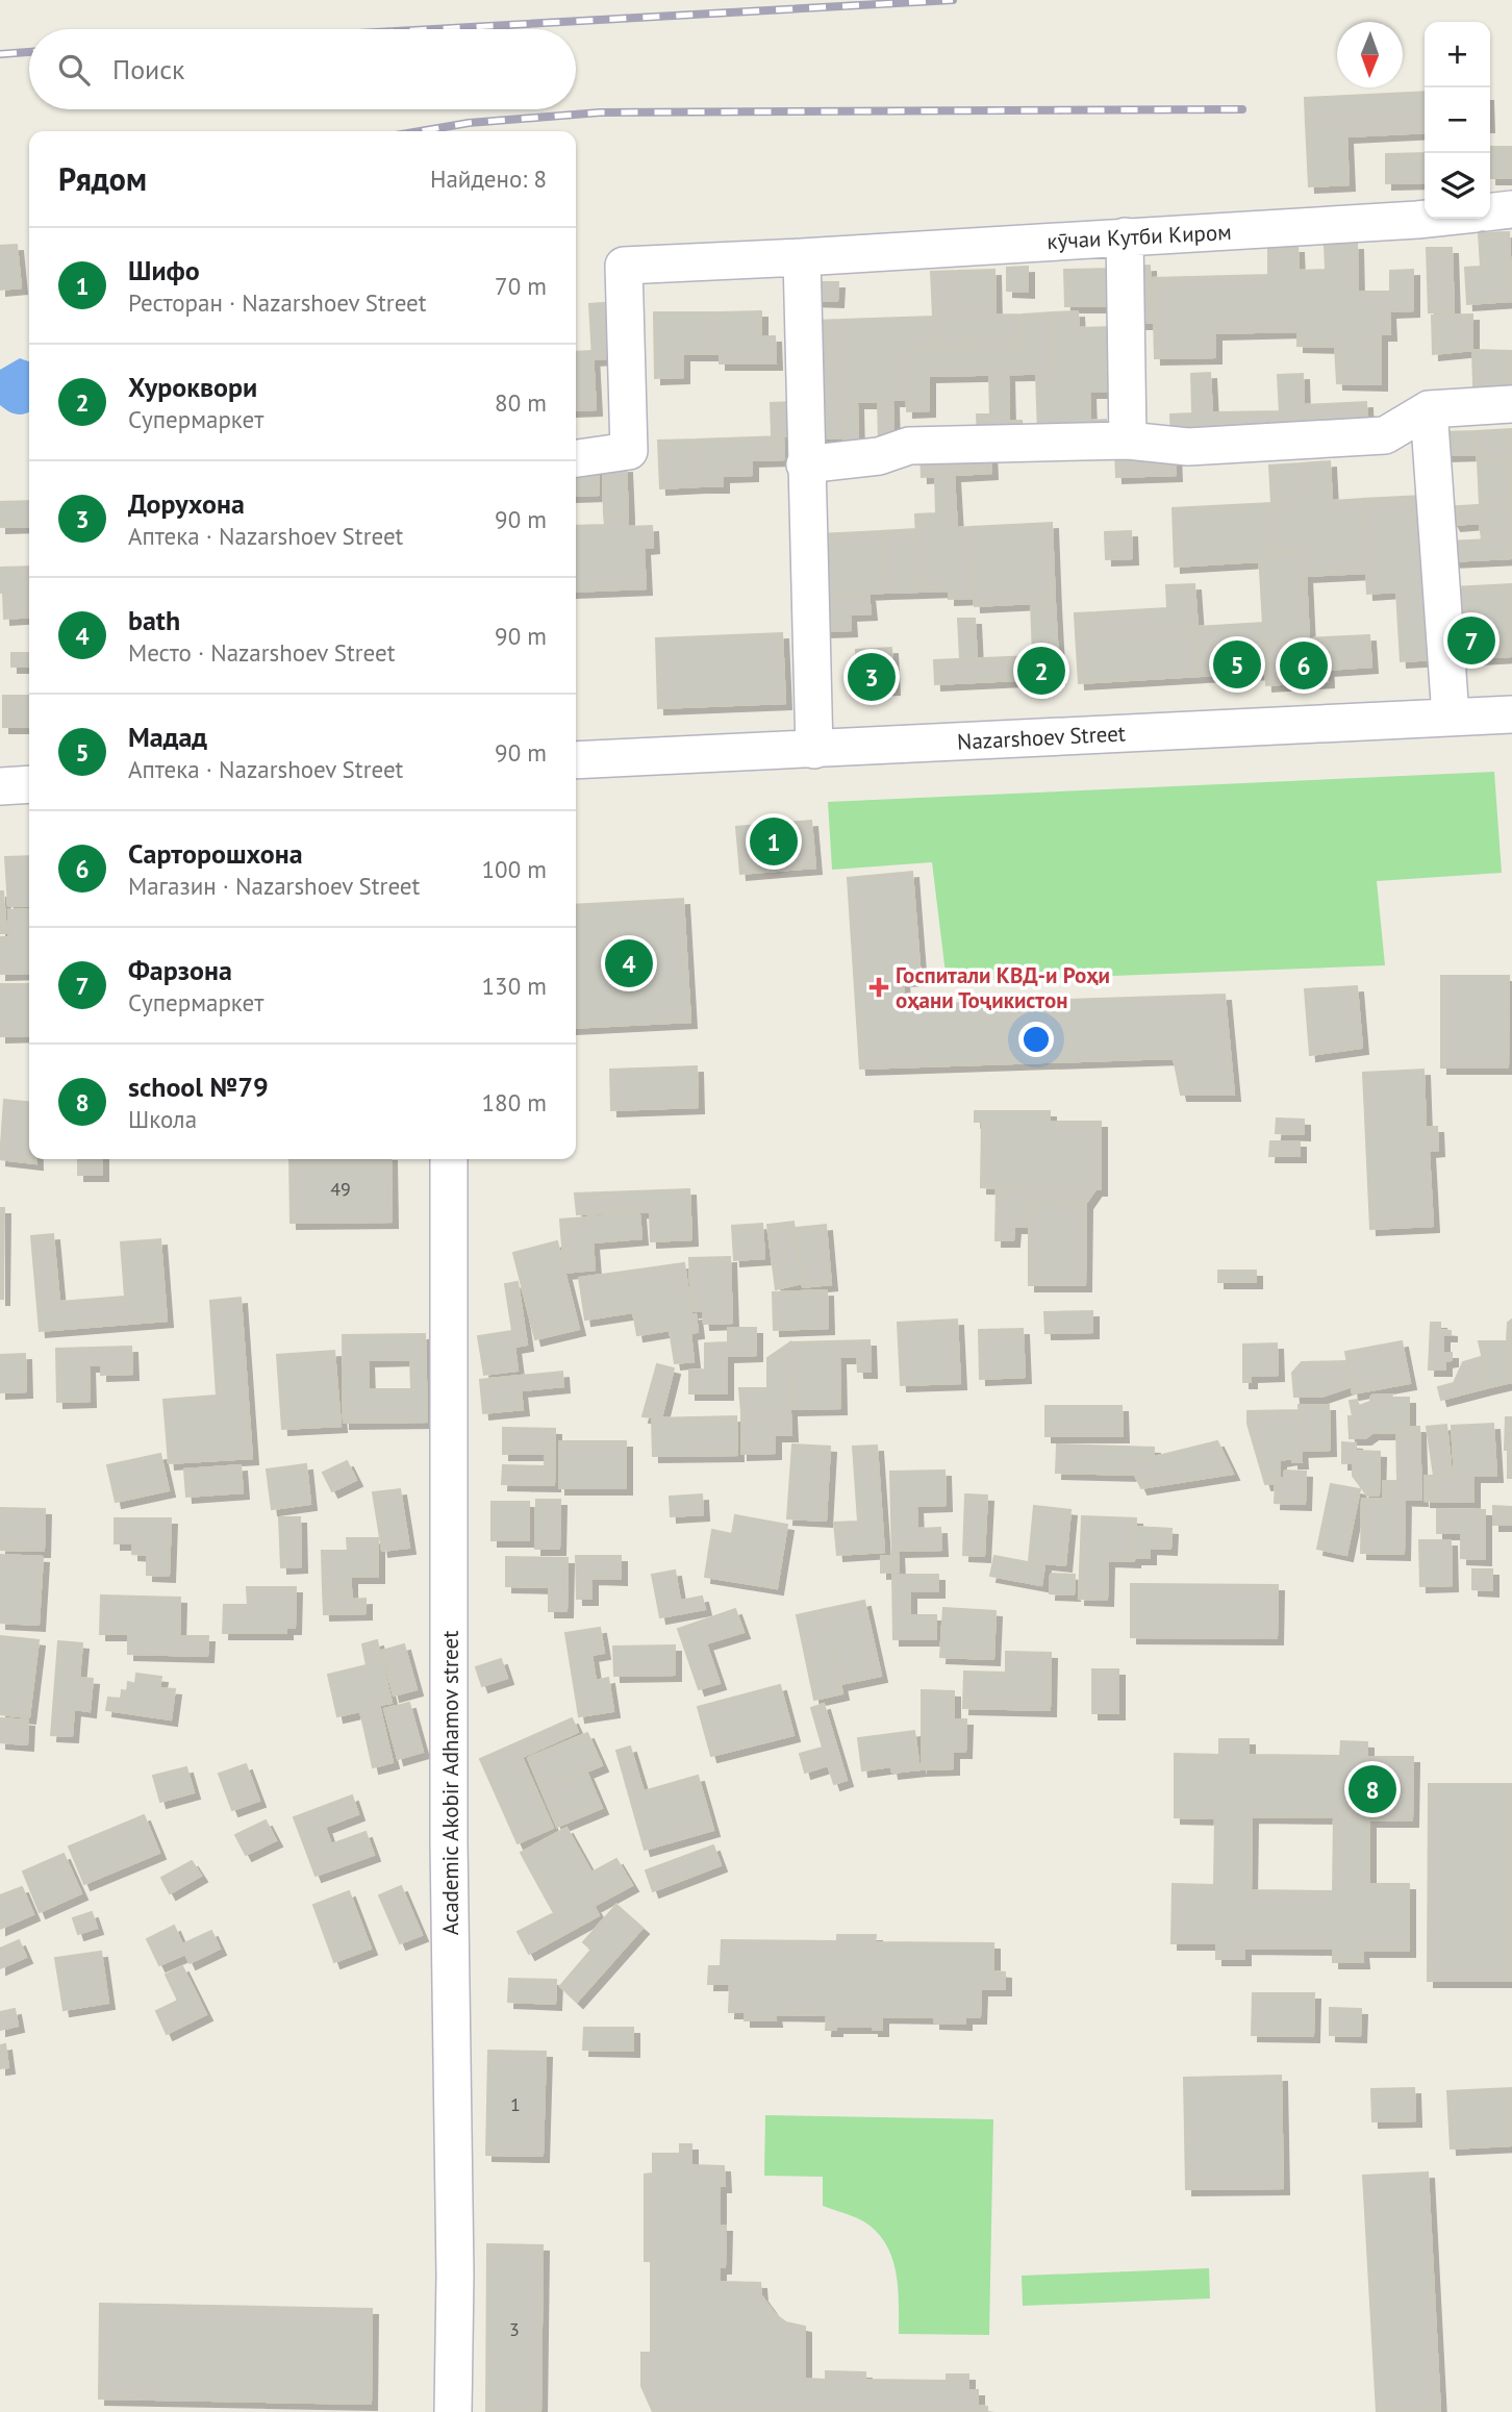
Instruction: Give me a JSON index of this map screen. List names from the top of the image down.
{
  "streets": {
    "street": ["кӯчаи Кутби Киром", "Nazarshoev Street", "Academic Akobir Adhamov street"]
  },
  "places": {
    "health": ["Госпитали КВД-и Роҳи оҳани Тоҷикистон"]
  },
  "house_numbers": ["49", "1", "3"],
  "north": "bottom",
  "page": {
    "map_buttons": ["+", "−"],
    "search": "Поиск",
    "heading": ["Рядом", "Найдено: 8"],
    "list": [
      {
        "mark": "1",
        "name": "Шифо",
        "note": "Ресторан · Nazarshoev Street",
        "value": "70 m"
      },
      {
        "mark": "2",
        "name": "Хуроквори",
        "note": "Супермаркет",
        "value": "80 m"
      },
      {
        "mark": "3",
        "name": "Дорухона",
        "note": "Аптека · Nazarshoev Street",
        "value": "90 m"
      },
      {
        "mark": "4",
        "name": "bath",
        "note": "Место · Nazarshoev Street",
        "value": "90 m"
      },
      {
        "mark": "5",
        "name": "Мадад",
        "note": "Аптека · Nazarshoev Street",
        "value": "90 m"
      },
      {
        "mark": "6",
        "name": "Сарторошхона",
        "note": "Магазин · Nazarshoev Street",
        "value": "100 m"
      },
      {
        "mark": "7",
        "name": "Фарзона",
        "note": "Супермаркет",
        "value": "130 m"
      },
      {
        "mark": "8",
        "name": "school №79",
        "note": "Школа",
        "value": "180 m"
      }
    ],
    "pins": [
      "7",
      "5",
      "6",
      "2",
      "3",
      "1",
      "4",
      "8"
    ]
  }
}
